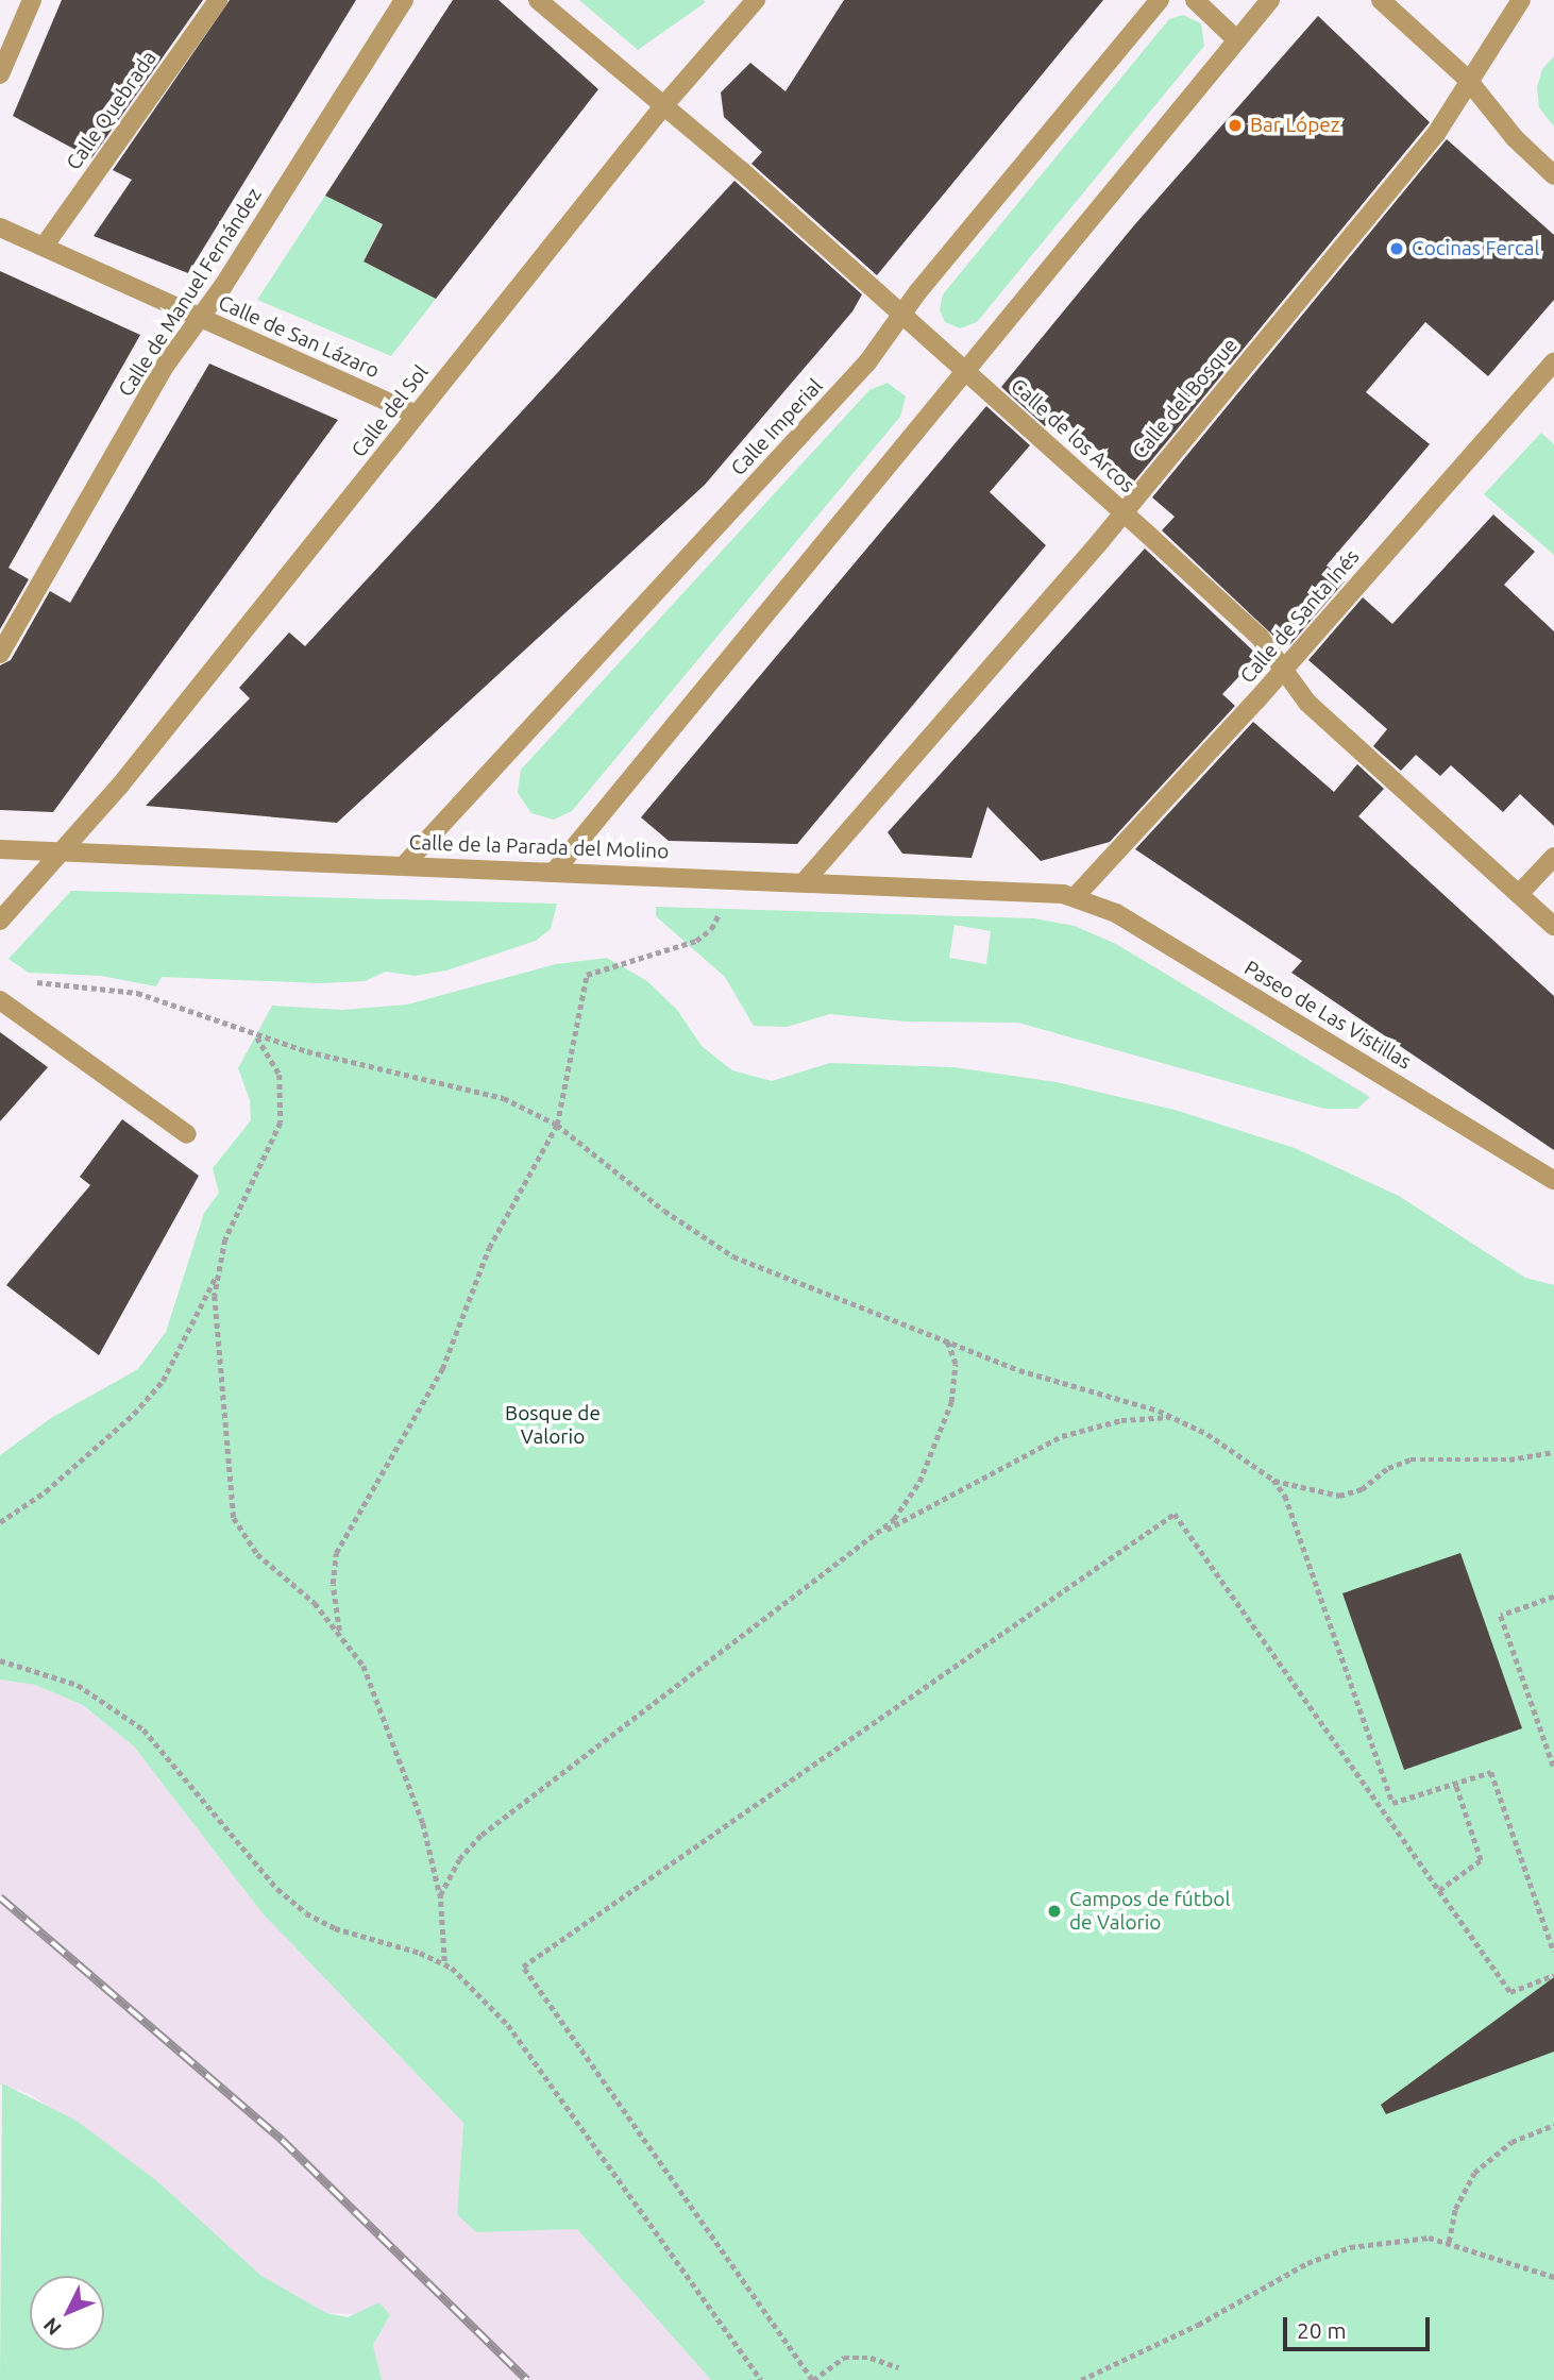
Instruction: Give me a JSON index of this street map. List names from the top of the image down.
{
  "streets": {
    "street": [
      "Calle Quebrada",
      "Calle de Manuel Fernández",
      "Calle de San Lázaro",
      "Calle del Bosque",
      "Calle del Sol",
      "Calle Imperial",
      "Calle de los Arcos",
      "Calle de Santa Inés",
      "Calle de la Parada del Molino",
      "Paseo de Las Vistillas"
    ]
  },
  "crossings": [
    ["Calle Quebrada", "Calle de San Lázaro"],
    ["Calle de Manuel Fernández", "Calle de San Lázaro"],
    ["Calle de San Lázaro", "Calle del Sol"],
    ["Calle del Bosque", "Calle de los Arcos"],
    ["Calle del Bosque", "Calle de la Parada del Molino"],
    ["Calle del Sol", "Calle de los Arcos"],
    ["Calle del Sol", "Calle de la Parada del Molino"],
    ["Calle Imperial", "Calle de los Arcos"],
    ["Calle Imperial", "Calle de la Parada del Molino"],
    ["Calle de los Arcos", "Calle de Santa Inés"],
    ["Calle de Santa Inés", "Calle de la Parada del Molino"],
    ["Calle de Santa Inés", "Paseo de Las Vistillas"],
    ["Calle de la Parada del Molino", "Paseo de Las Vistillas"]
  ],
  "parks": ["Bosque de Valorio"],
  "places": ["Bar López", "Cocinas Fercal", "Campos de fútbol de Valorio"],
  "scale_bar": "20 m",
  "north": "bottom left"
}
